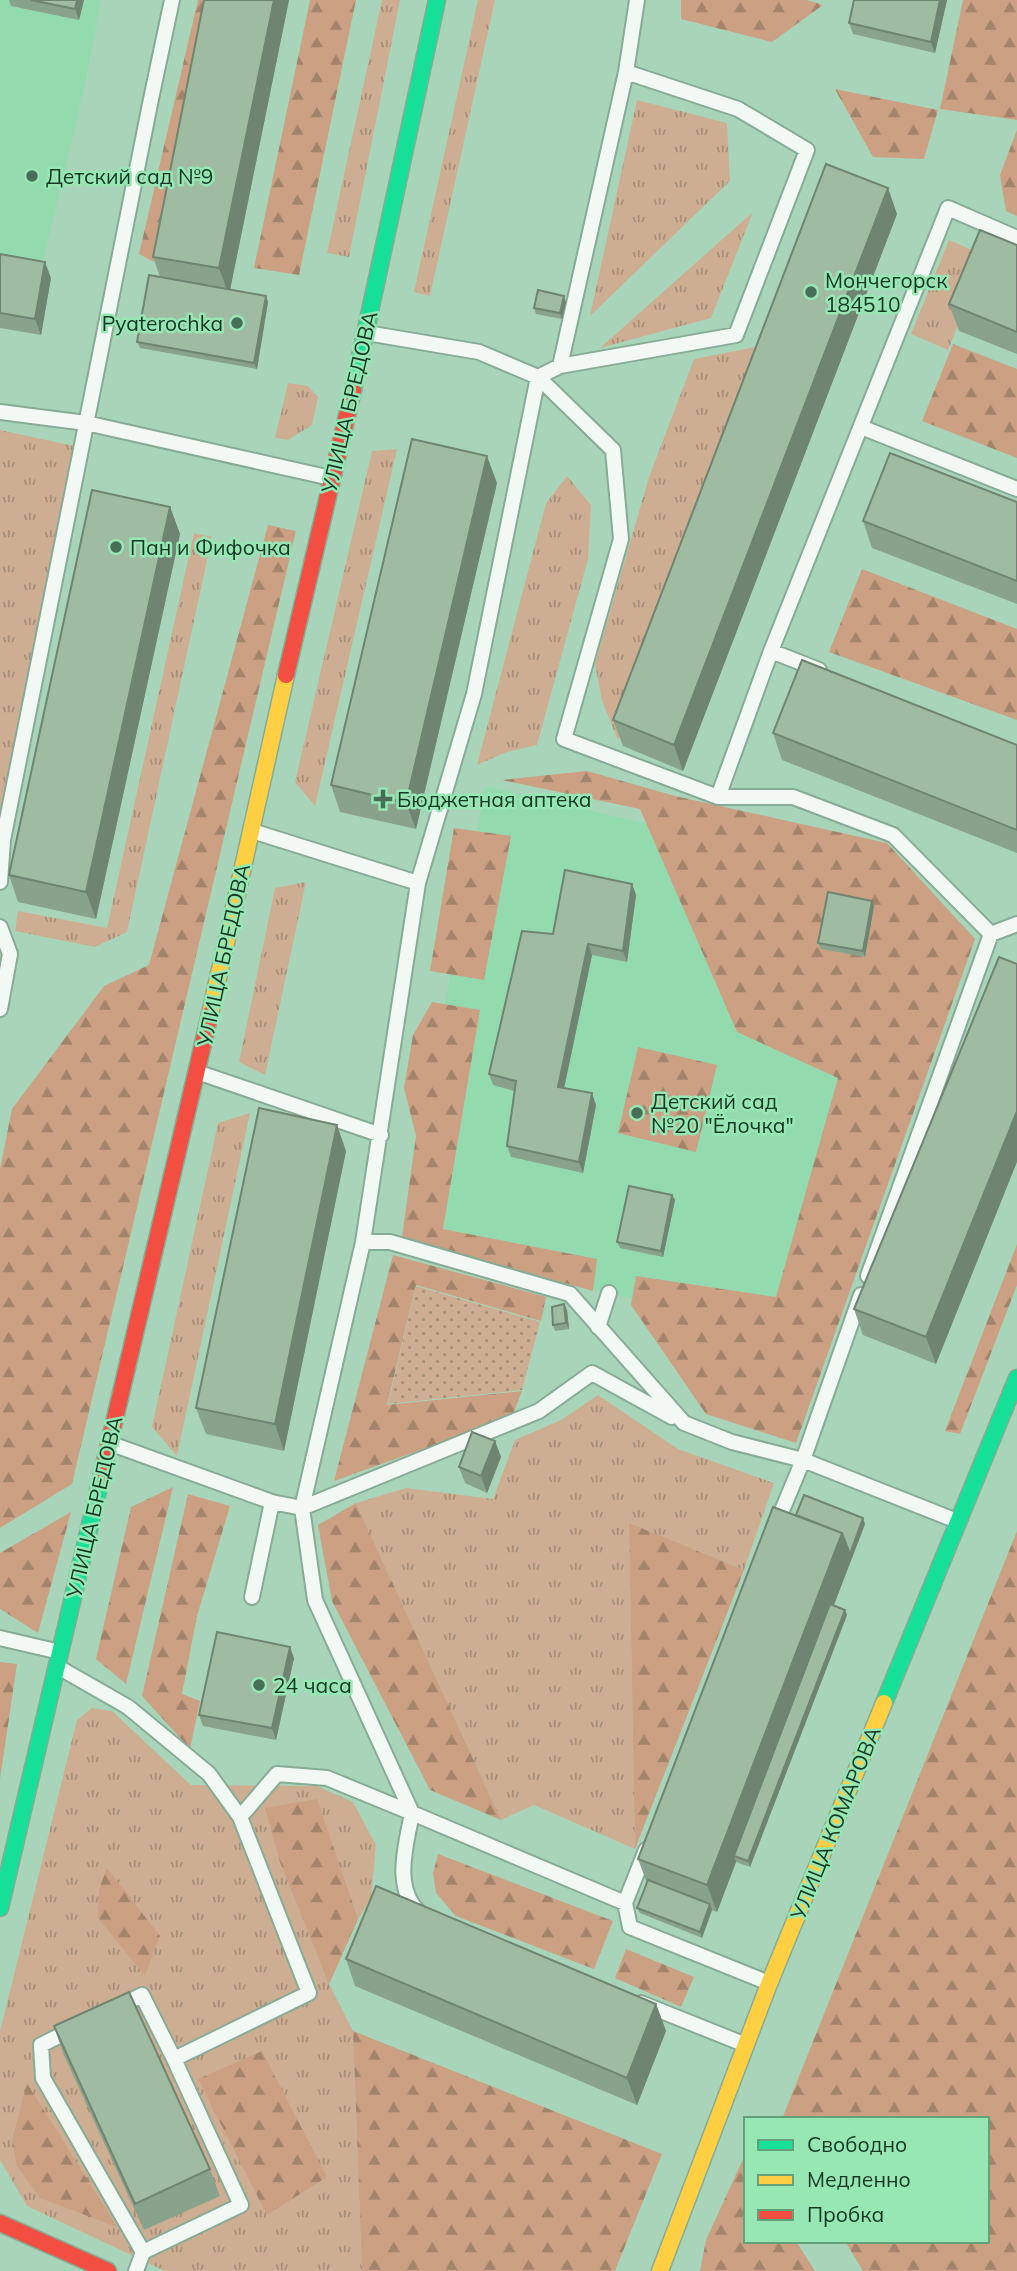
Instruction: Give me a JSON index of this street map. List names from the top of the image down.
{
  "streets": {
    "main road": ["УЛИЦА БРЕДОВА", "УЛИЦА КОМАРОВА"]
  },
  "places": {
    "other": [
      "Детский сад №9",
      "Мончегорск 184510",
      "Pyaterochka",
      "Пан и Фифочка",
      "Детский сад №20 \"Ёлочка\"",
      "24 часа"
    ],
    "health": ["Бюджетная аптека"]
  },
  "legend": ["Свободно", "Медленно", "Пробка"]
}
